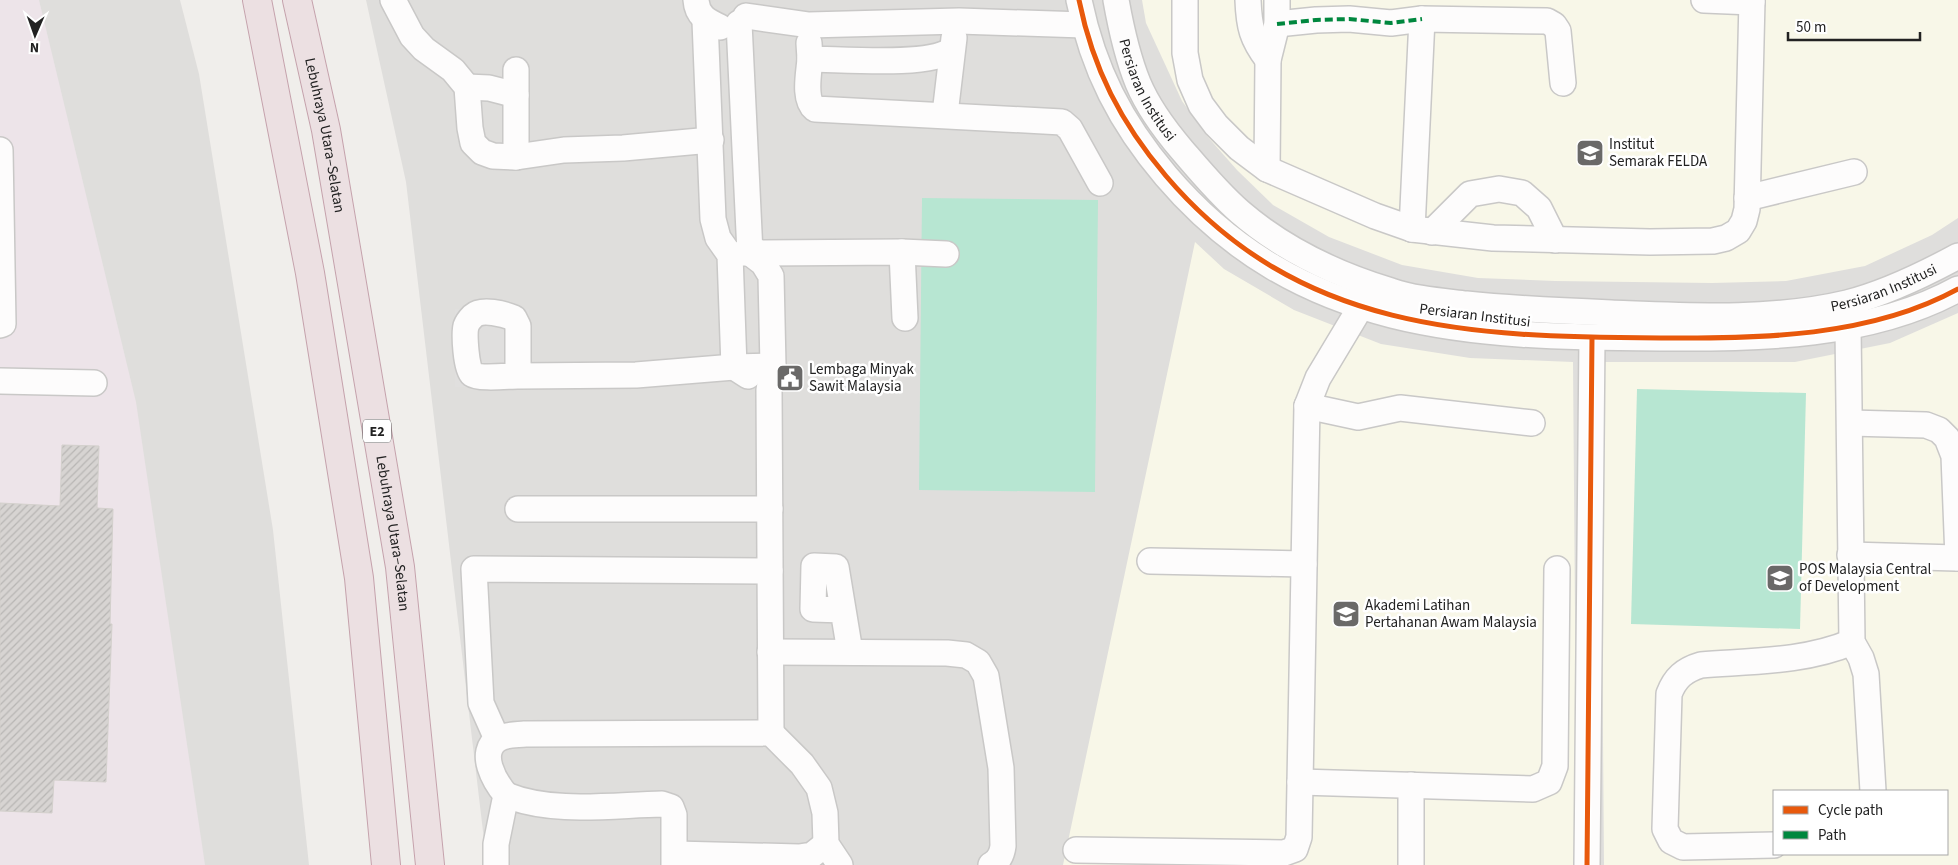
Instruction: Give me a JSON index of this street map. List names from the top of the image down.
{
  "streets": {
    "highway": ["Lebuhraya Utara–Selatan", "E2"],
    "street": ["Persiaran Institusi"]
  },
  "places": {
    "school or university": ["Institut Semarak FELDA", "POS Malaysia Central of Development", "Akademi Latihan Pertahanan Awam Malaysia"],
    "public building": ["Lembaga Minyak Sawit Malaysia"]
  },
  "legend": ["Cycle path", "Path"],
  "scale_bar": "50 m",
  "north": "bottom"
}
